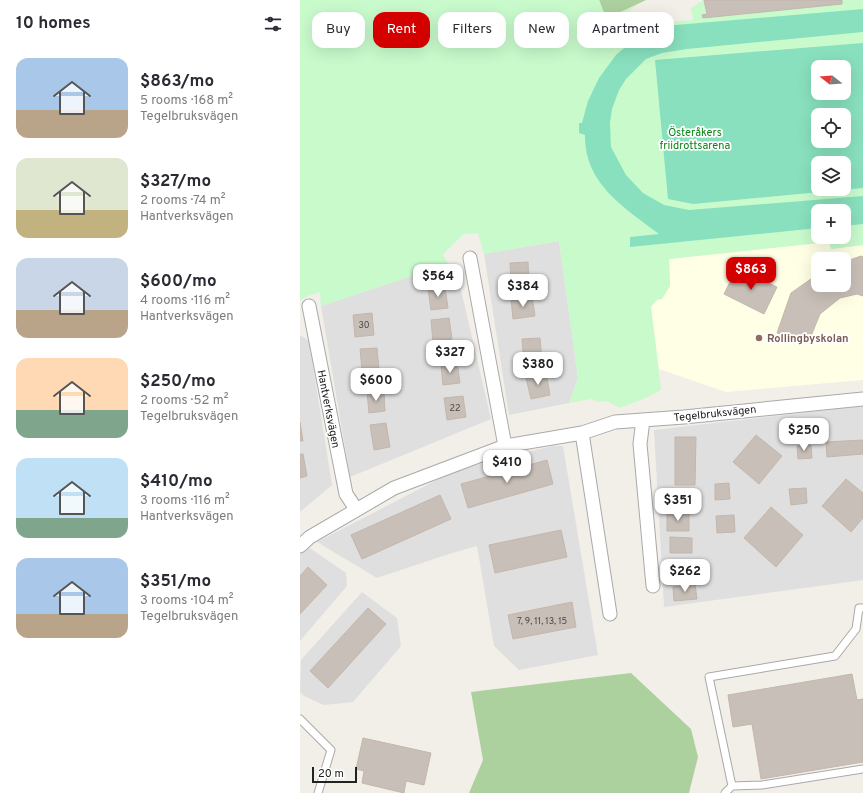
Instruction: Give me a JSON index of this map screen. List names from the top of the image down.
{
  "streets": {
    "street": ["Hantverksvägen", "Tegelbruksvägen"]
  },
  "parks": ["Österåkers friidrottsarena"],
  "places": ["Rollingbyskolan"],
  "house_numbers": ["30", "22", "7, 9, 11, 13, 15"],
  "scale_bar": "20 m",
  "north": "left",
  "page": {
    "heading": "10 homes",
    "chip": [
      "Buy",
      "Rent",
      "Filters",
      "New",
      "Apartment"
    ],
    "list": [
      {
        "name": "$863/mo",
        "note": "5 rooms · 168 m² · Tegelbruksvägen"
      },
      {
        "name": "$327/mo",
        "note": "2 rooms · 74 m² · Hantverksvägen"
      },
      {
        "name": "$600/mo",
        "note": "4 rooms · 116 m² · Hantverksvägen"
      },
      {
        "name": "$250/mo",
        "note": "2 rooms · 52 m² · Tegelbruksvägen"
      },
      {
        "name": "$410/mo",
        "note": "3 rooms · 116 m² · Hantverksvägen"
      },
      {
        "name": "$351/mo",
        "note": "3 rooms · 104 m² · Tegelbruksvägen"
      }
    ],
    "map_buttons": ["+", "−"],
    "price": [
      "$863",
      "$564",
      "$384",
      "$327",
      "$380",
      "$600",
      "$250",
      "$410",
      "$351",
      "$262"
    ],
    "scale": "20 m"
  }
}
